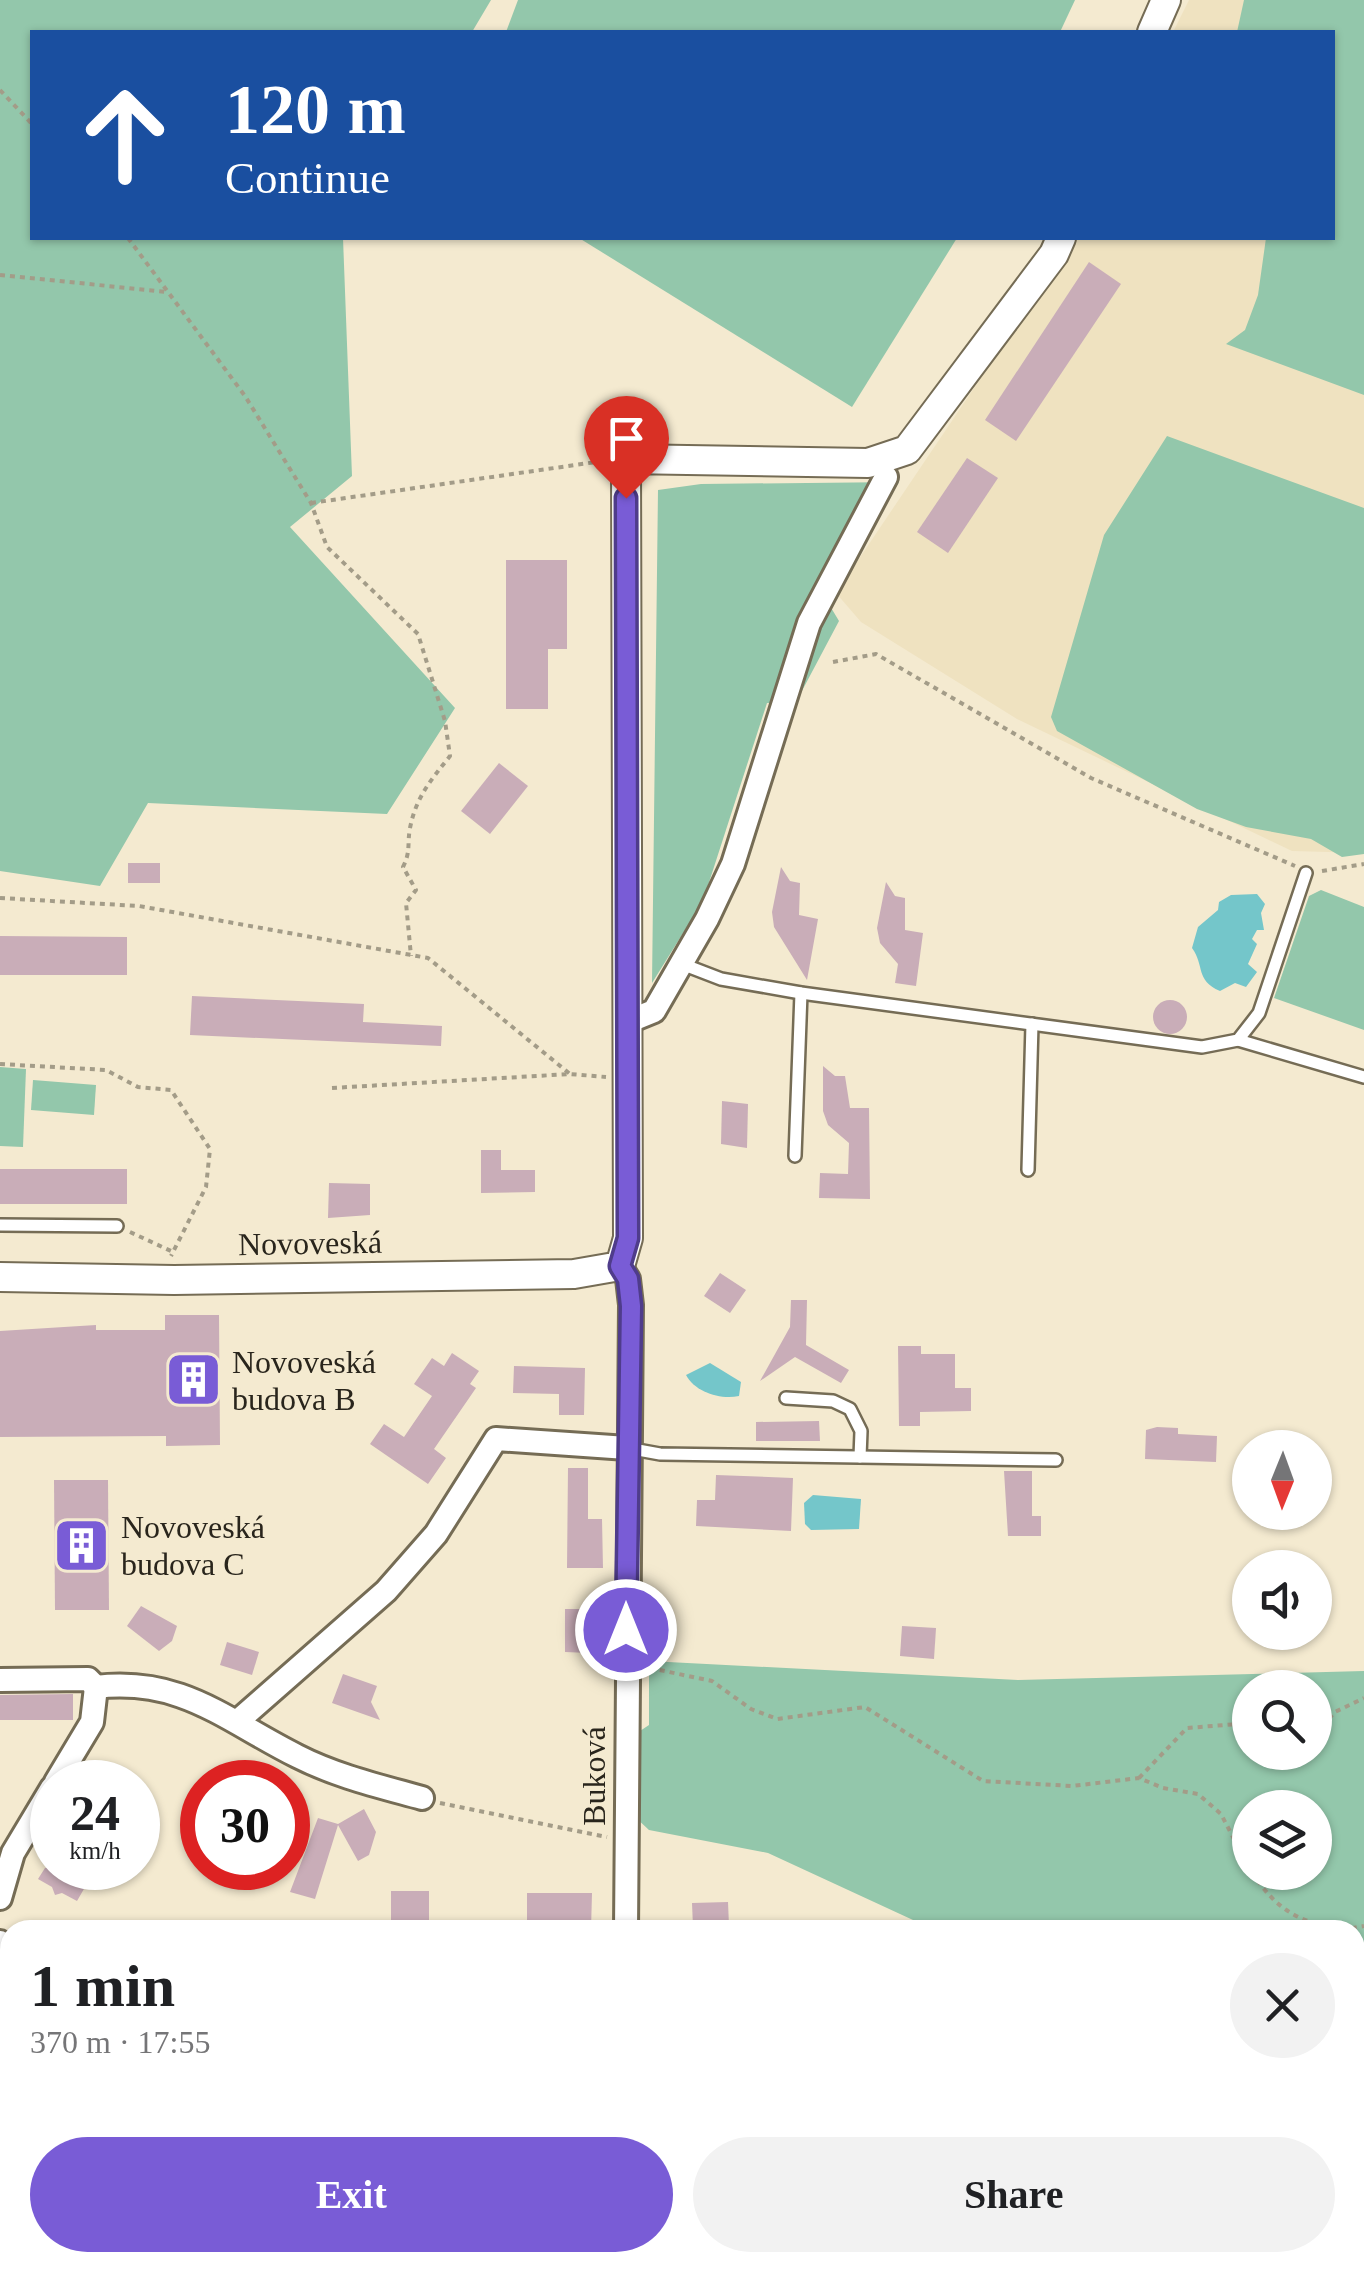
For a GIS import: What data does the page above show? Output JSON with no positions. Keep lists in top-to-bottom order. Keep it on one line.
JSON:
{"streets":{"street":["Novoveská","Buková"]},"crossings":[["Novoveská","Buková"]],"places":{"building":["Novoveská budova B","Novoveská budova C"]},"north":"bottom","page":{"turn":["120 m","Continue"],"speed":"24 km/h","limit":"30","heading":["1 min","370 m · 17:55"],"buttons":["Exit","Share"]}}
